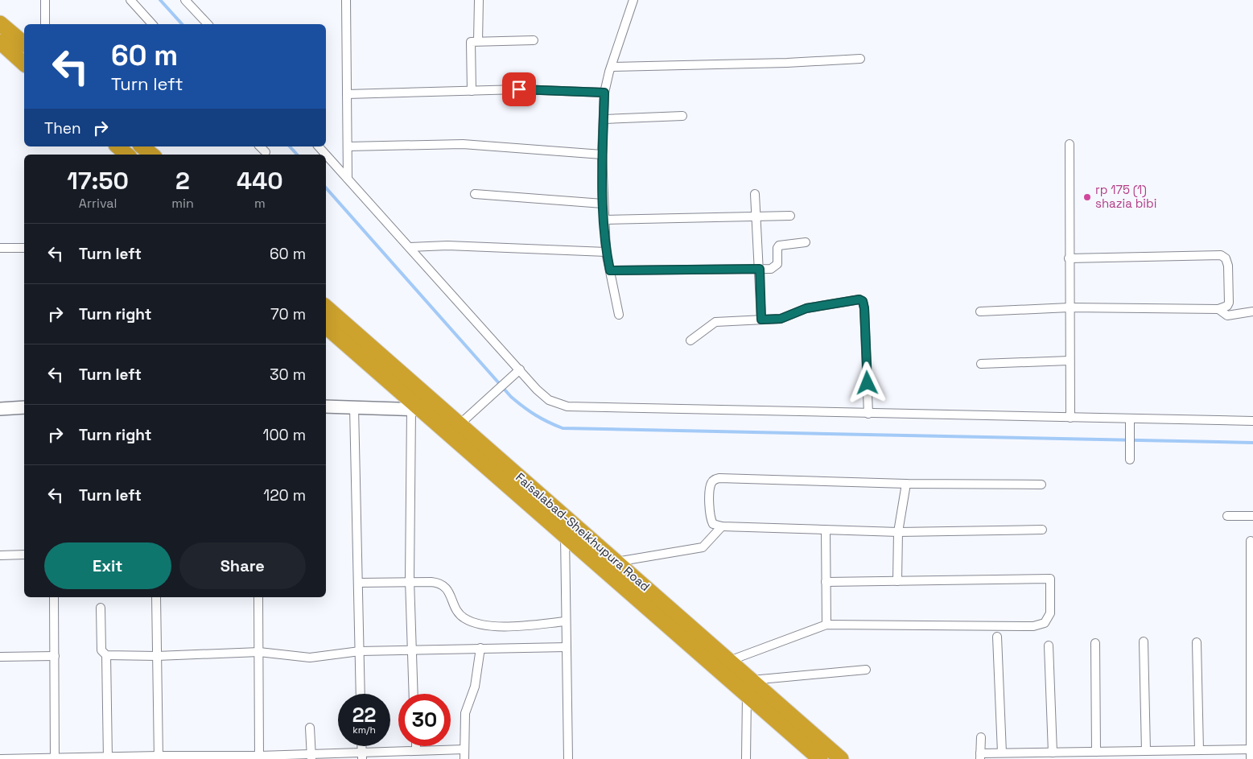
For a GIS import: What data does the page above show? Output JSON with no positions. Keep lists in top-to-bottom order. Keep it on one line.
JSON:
{"streets":{"highway":["Faisalabad-Sheikhupura Road"]},"places":["rp 175 (1) shazia bibi"],"page":{"turn":["60 m","Turn left"],"then":"Then","eta":["17:50","Arrival","2","min","440","m"],"list":[{"name":"Turn left","value":"60 m"},{"name":"Turn right","value":"70 m"},{"name":"Turn left","value":"30 m"},{"name":"Turn right","value":"100 m"},{"name":"Turn left","value":"120 m"}],"buttons":["Exit","Share"],"speed":"22 km/h","limit":"30"}}
